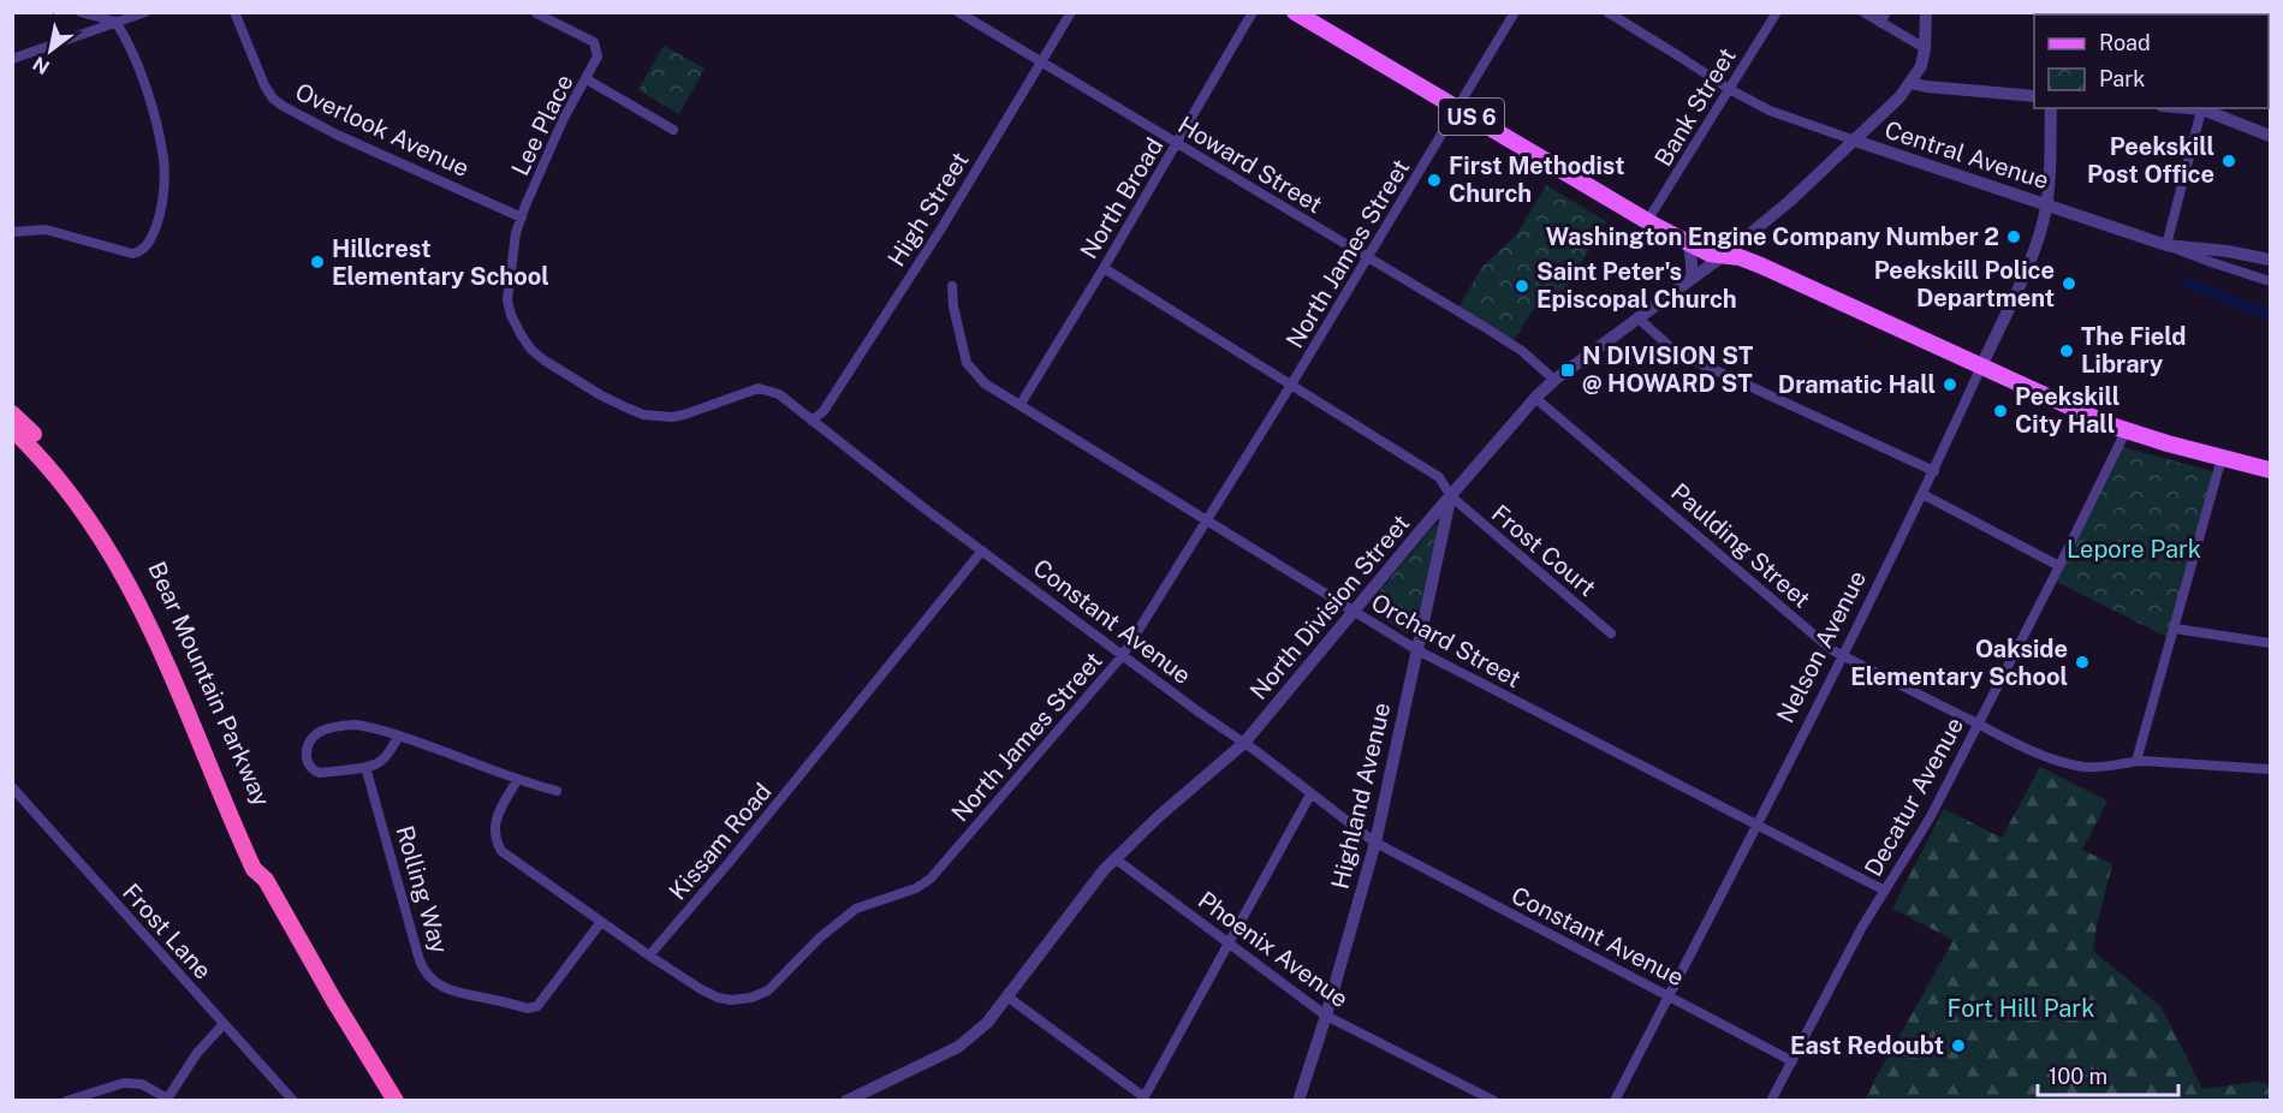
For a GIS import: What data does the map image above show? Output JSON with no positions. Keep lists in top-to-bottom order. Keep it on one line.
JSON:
{"streets":{"highway":["Bear Mountain Parkway"],"main road":["US 6"],"street":["Bank Street","Lee Place","Overlook Avenue","Central Avenue","Howard Street","North Broad","High Street","North James Street","Paulding Street","Frost Court","North Division Street","Constant Avenue","Orchard Street","Nelson Avenue","Highland Avenue","Decatur Avenue","Kissam Road","Rolling Way","Frost Lane","Phoenix Avenue"]},"crossings":[["Bank Street","US 6"],["US 6","North James Street"],["US 6","North Division Street"],["US 6","Nelson Avenue"],["US 6","Decatur Avenue"],["Lee Place","Overlook Avenue"],["Lee Place","Constant Avenue"],["Overlook Avenue","Constant Avenue"],["Central Avenue","North Division Street"],["Central Avenue","Nelson Avenue"],["Howard Street","North Broad"],["Howard Street","High Street"],["Howard Street","North James Street"],["Howard Street","North Division Street"],["North Broad","Frost Court"],["North Broad","Orchard Street"],["High Street","Constant Avenue"],["North James Street","Frost Court"],["North James Street","Constant Avenue"],["North James Street","Orchard Street"],["North James Street","Kissam Road"],["Paulding Street","North Division Street"],["Paulding Street","Nelson Avenue"],["Paulding Street","Decatur Avenue"],["Frost Court","North Division Street"],["Frost Court","Highland Avenue"],["North Division Street","Constant Avenue"],["North Division Street","Orchard Street"],["North Division Street","Highland Avenue"],["North Division Street","Phoenix Avenue"],["Constant Avenue","Nelson Avenue"],["Constant Avenue","Highland Avenue"],["Constant Avenue","Decatur Avenue"],["Constant Avenue","Kissam Road"],["Orchard Street","Nelson Avenue"],["Orchard Street","Highland Avenue"],["Orchard Street","Decatur Avenue"],["Highland Avenue","Phoenix Avenue"]],"parks":["Lepore Park","Fort Hill Park"],"places":{"other":["Peekskill Post Office","First Methodist Church","Washington Engine Company Number 2","Hillcrest Elementary School","Peekskill Police Department","Saint Peter's Episcopal Church","The Field Library","Dramatic Hall","Peekskill City Hall","Oakside Elementary School","East Redoubt"],"transit":["N DIVISION ST @ HOWARD ST"]},"legend":["Road","Park"],"scale_bar":"100 m","north":"bottom left"}
